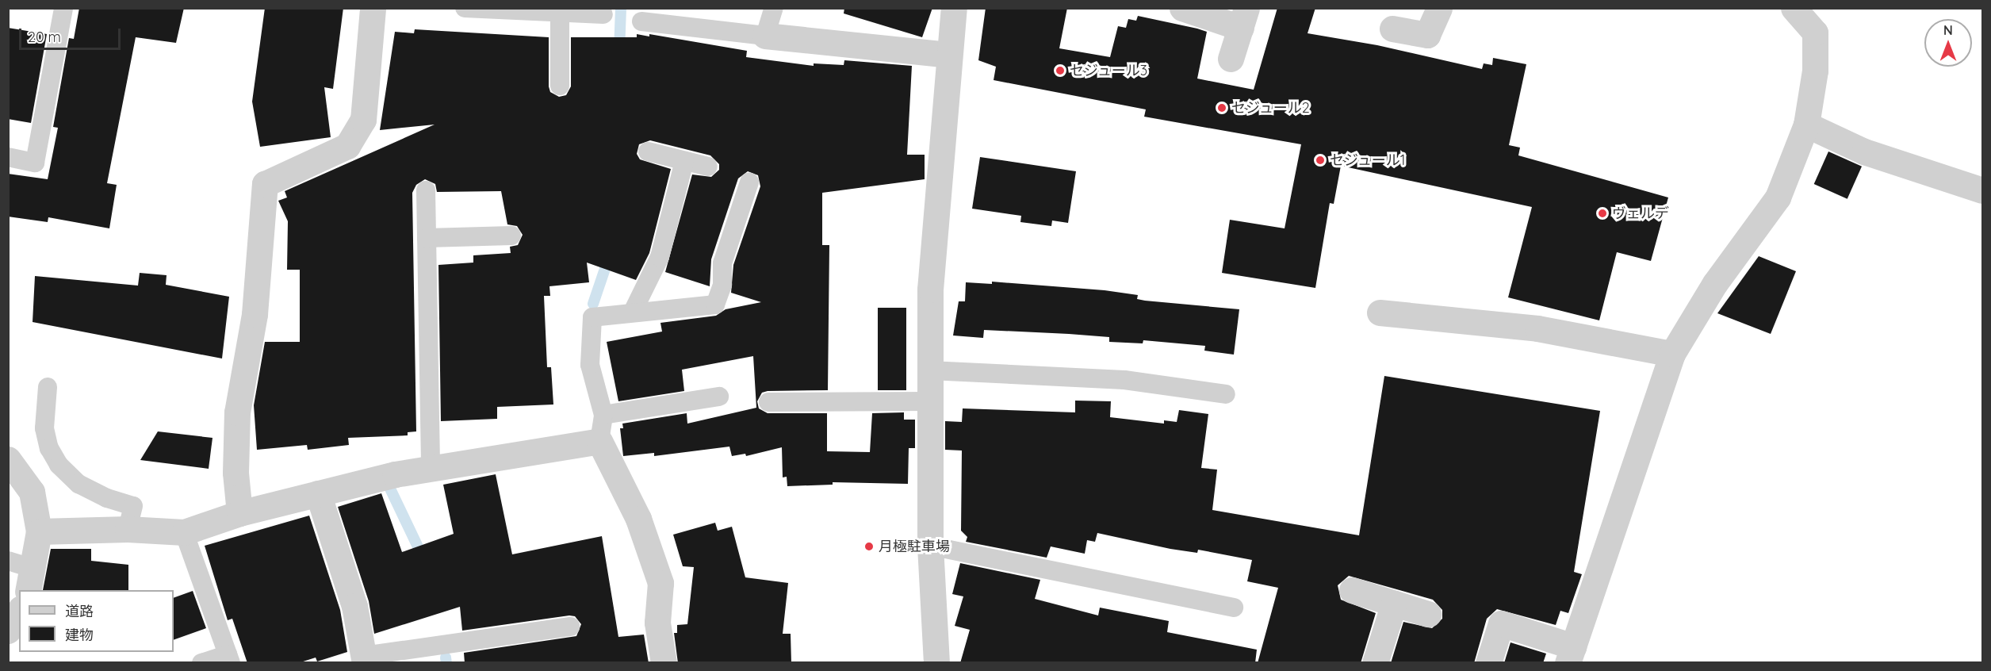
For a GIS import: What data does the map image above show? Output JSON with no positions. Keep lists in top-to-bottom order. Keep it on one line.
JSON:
{"places":["セジュール3","セジュール2","セジュール1","ヴェルデ","月極駐車場"],"legend":["道路","建物"],"scale_bar":"20 m","north":"top"}
